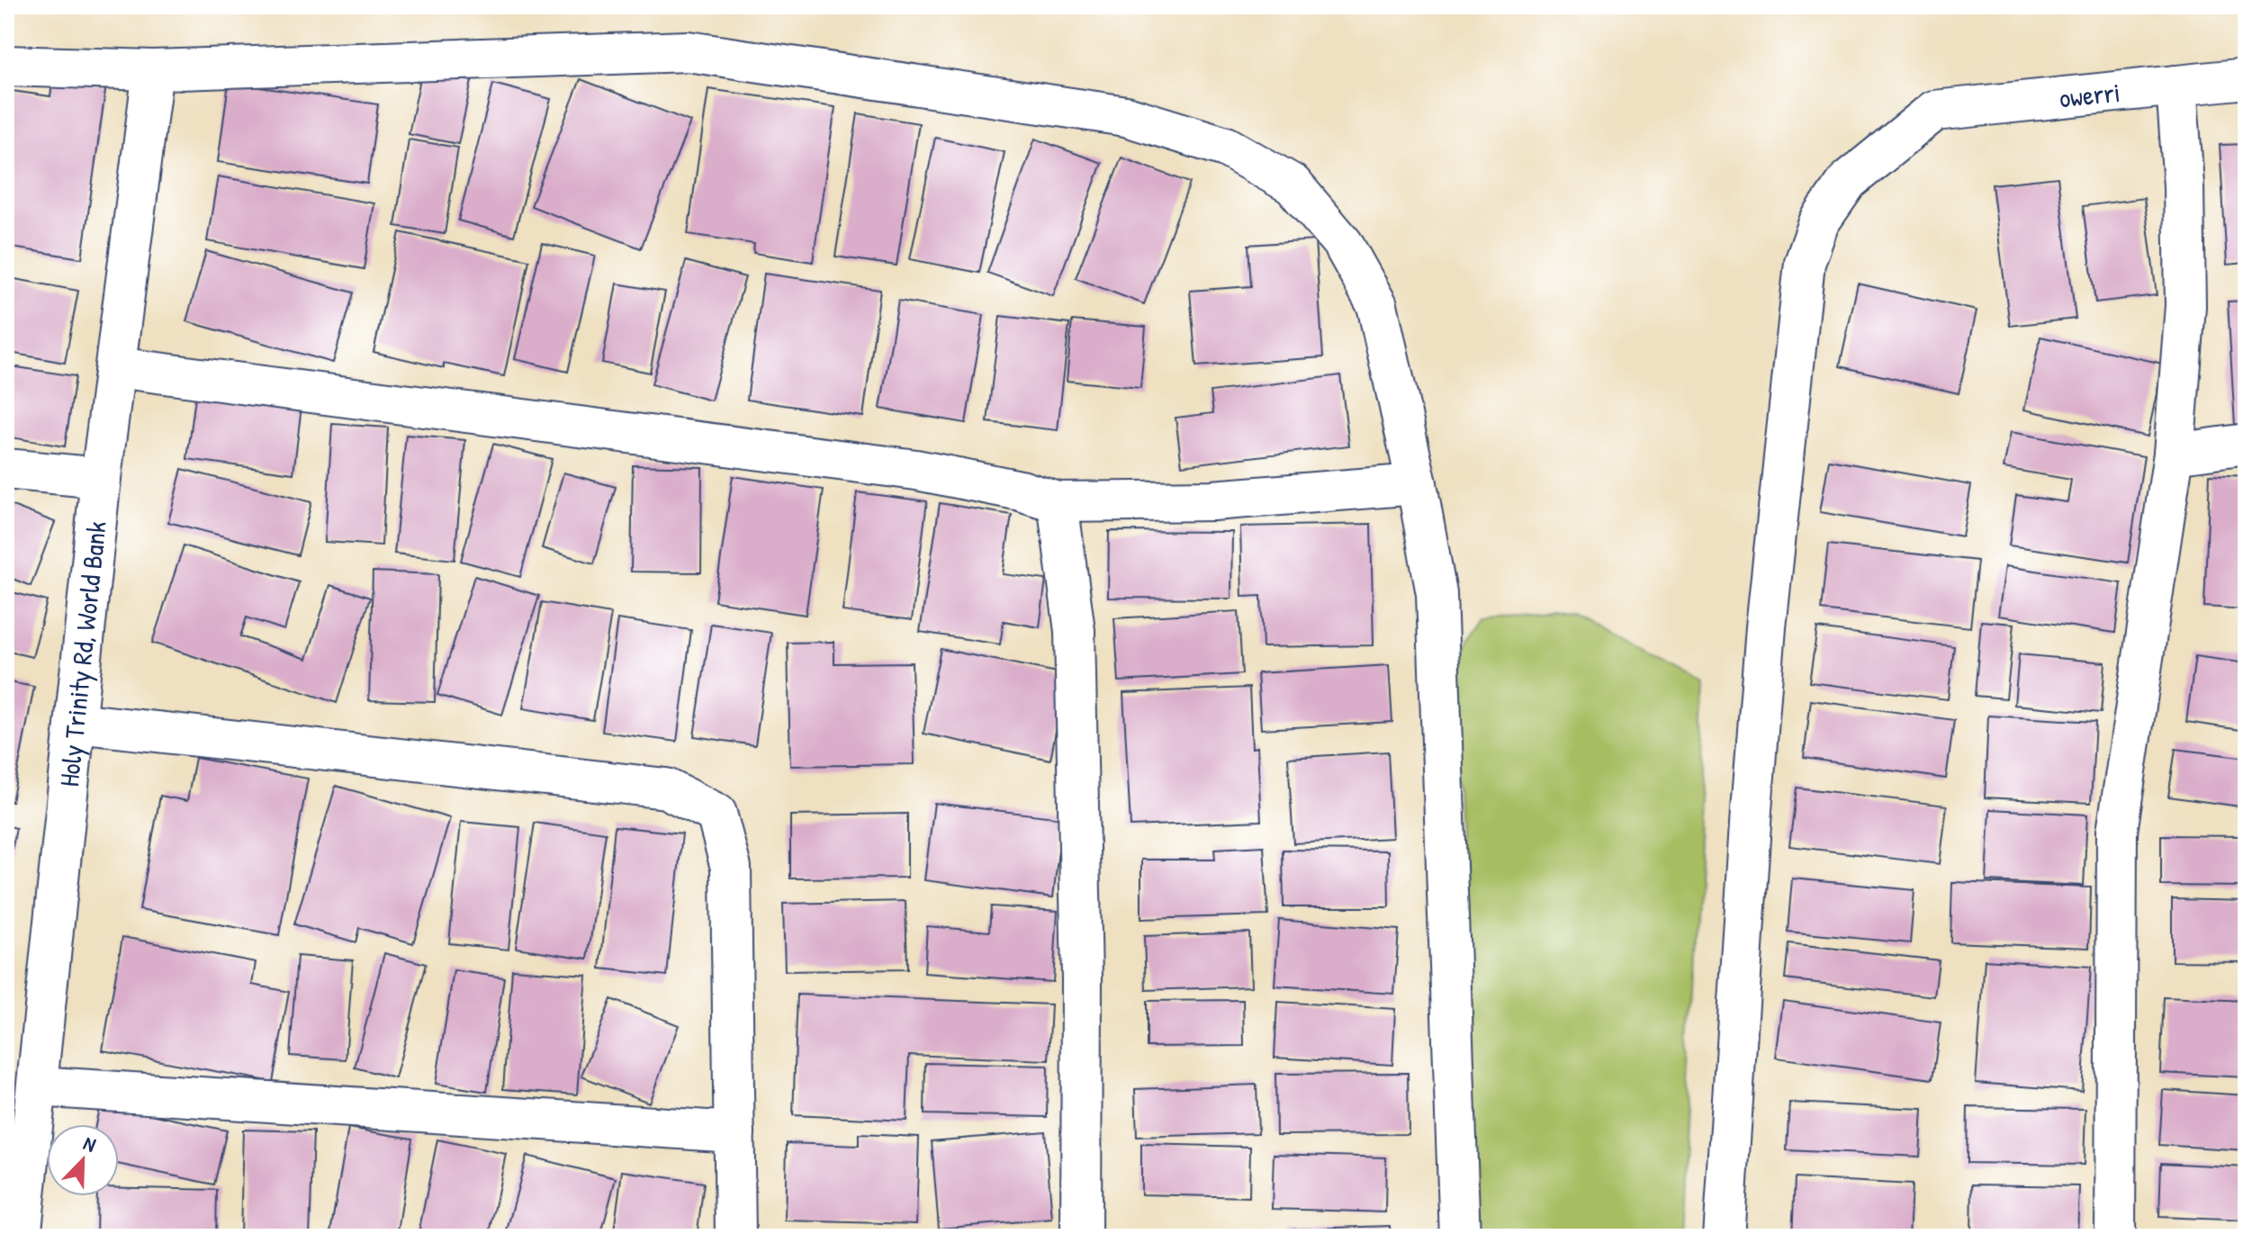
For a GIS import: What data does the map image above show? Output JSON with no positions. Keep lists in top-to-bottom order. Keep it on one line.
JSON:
{"streets":{"street":["owerri","Holy Trinity Rd, World Bank"]},"north":"top right"}
